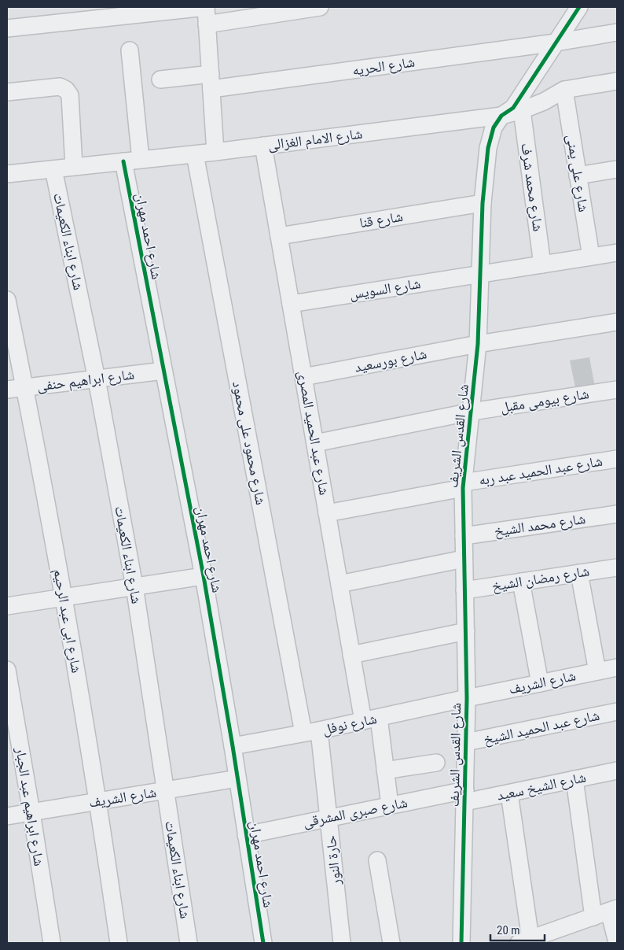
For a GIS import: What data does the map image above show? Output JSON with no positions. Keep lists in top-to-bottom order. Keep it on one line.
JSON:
{"streets":{"street":["شارع الحريه","شارع الامام الغزالى","شارع على يمنى","شارع محمد شرف","شارع قنا","شارع احمد مهران","شارع ابناء الكعيمات","شارع السويس","شارع بورسعيد","شارع ابراهيم حنفى","شارع بيومى مقبل","شارع عبد الحميد المصرى","شارع القدس الشريف","شارع محمود على محمود","شارع عبد الحميد عبد ربه","شارع محمد الشيخ","شارع رمضان الشيخ","شارع ابى عبد الرحيم","شارع الشريف","شارع نوفل","شارع عبد الحميد الشيخ","شارع الشيخ سعيد","شارع ابراهيم عبد الجبار","شارع صبرى المشرقى","حارة النور"]},"crossings":[["شارع الحريه","شارع القدس الشريف"],["شارع الامام الغزالى","شارع على يمنى"],["شارع الامام الغزالى","شارع محمد شرف"],["شارع الامام الغزالى","شارع احمد مهران"],["شارع الامام الغزالى","شارع ابناء الكعيمات"],["شارع الامام الغزالى","شارع عبد الحميد المصرى"],["شارع الامام الغزالى","شارع القدس الشريف"],["شارع الامام الغزالى","شارع محمود على محمود"],["شارع على يمنى","شارع السويس"],["شارع محمد شرف","شارع السويس"],["شارع قنا","شارع عبد الحميد المصرى"],["شارع قنا","شارع القدس الشريف"],["شارع احمد مهران","شارع ابراهيم حنفى"],["شارع احمد مهران","شارع الشريف"],["شارع احمد مهران","شارع نوفل"],["شارع احمد مهران","شارع صبرى المشرقى"],["شارع ابناء الكعيمات","شارع ابراهيم حنفى"],["شارع ابناء الكعيمات","شارع الشريف"],["شارع السويس","شارع عبد الحميد المصرى"],["شارع السويس","شارع القدس الشريف"],["شارع بورسعيد","شارع عبد الحميد المصرى"],["شارع بورسعيد","شارع القدس الشريف"],["شارع ابراهيم حنفى","شارع ابى عبد الرحيم"],["شارع بيومى مقبل","شارع عبد الحميد المصرى"],["شارع بيومى مقبل","شارع القدس الشريف"],["شارع عبد الحميد المصرى","شارع عبد الحميد عبد ربه"],["شارع عبد الحميد المصرى","شارع نوفل"],["شارع عبد الحميد المصرى","شارع صبرى المشرقى"],["شارع القدس الشريف","شارع عبد الحميد عبد ربه"],["شارع القدس الشريف","شارع محمد الشيخ"],["شارع القدس الشريف","شارع رمضان الشيخ"],["شارع القدس الشريف","شارع الشريف"],["شارع القدس الشريف","شارع نوفل"],["شارع القدس الشريف","شارع عبد الحميد الشيخ"],["شارع القدس الشريف","شارع الشيخ سعيد"],["شارع القدس الشريف","شارع صبرى المشرقى"],["شارع محمود على محمود","شارع نوفل"],["شارع محمود على محمود","حارة النور"],["شارع ابى عبد الرحيم","شارع الشريف"],["شارع الشريف","شارع نوفل"],["شارع الشريف","شارع ابراهيم عبد الجبار"],["شارع نوفل","حارة النور"],["شارع الشيخ سعيد","شارع صبرى المشرقى"],["شارع صبرى المشرقى","حارة النور"]],"scale_bar":"20 m"}
